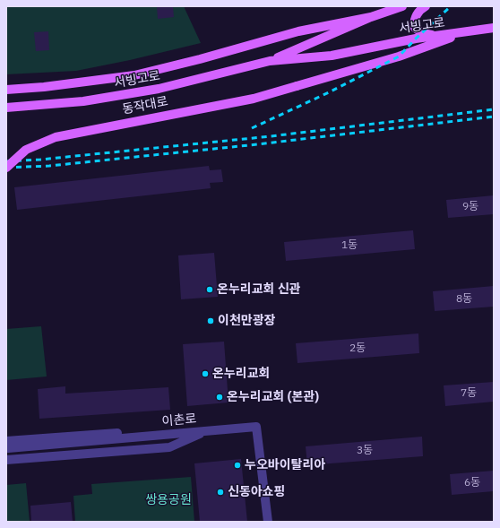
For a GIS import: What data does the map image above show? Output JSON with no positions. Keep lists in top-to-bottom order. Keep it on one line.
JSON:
{"streets":{"main road":["서빙고로","동작대로"],"street":["이촌로"]},"crossings":[["서빙고로","동작대로"]],"parks":["쌍용공원"],"places":["온누리교회 신관","이천만광장","온누리교회","온누리교회 (본관)","누오바이탈리아","신동아쇼핑"],"house_numbers":["9동","1동","8동","2동","7동","3동","6동"]}
